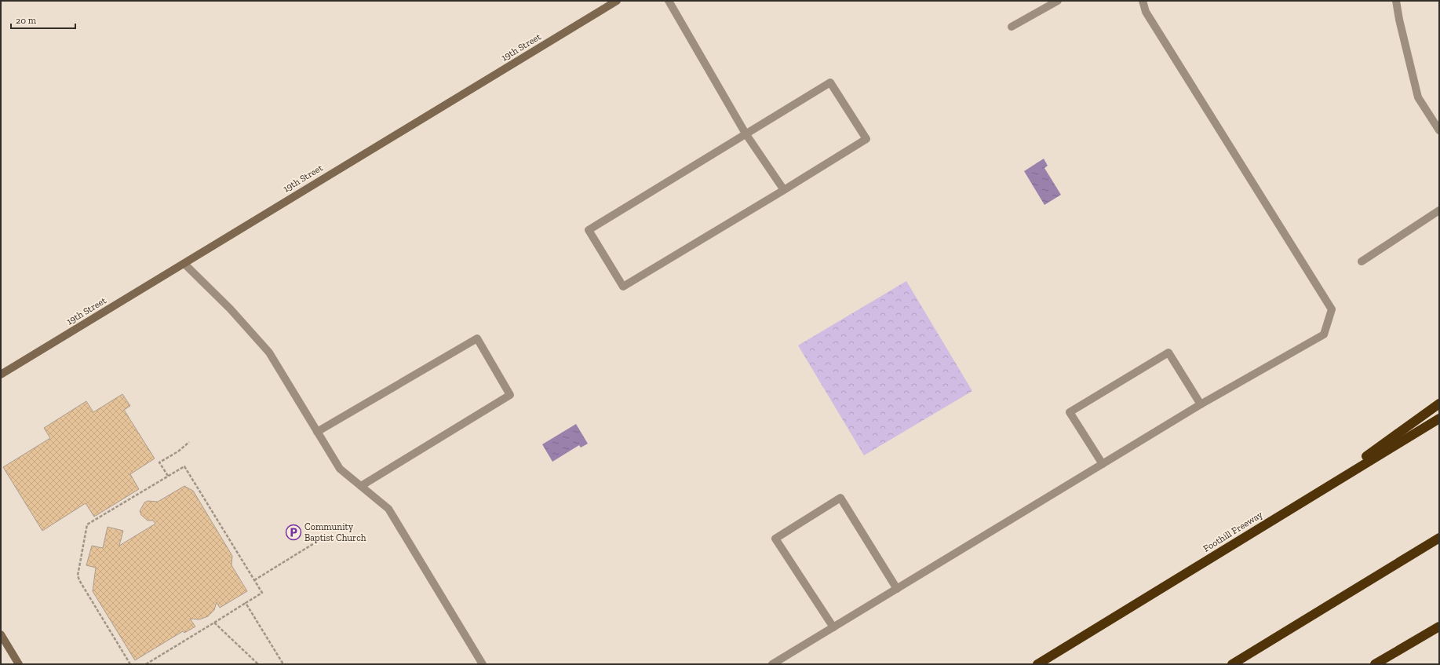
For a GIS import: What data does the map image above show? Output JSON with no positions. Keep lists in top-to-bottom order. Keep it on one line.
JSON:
{"streets":{"highway":["Foothill Freeway"],"main road":["19th Street"]},"places":{"parking":["Community Baptist Church"]},"scale_bar":"20 m"}
